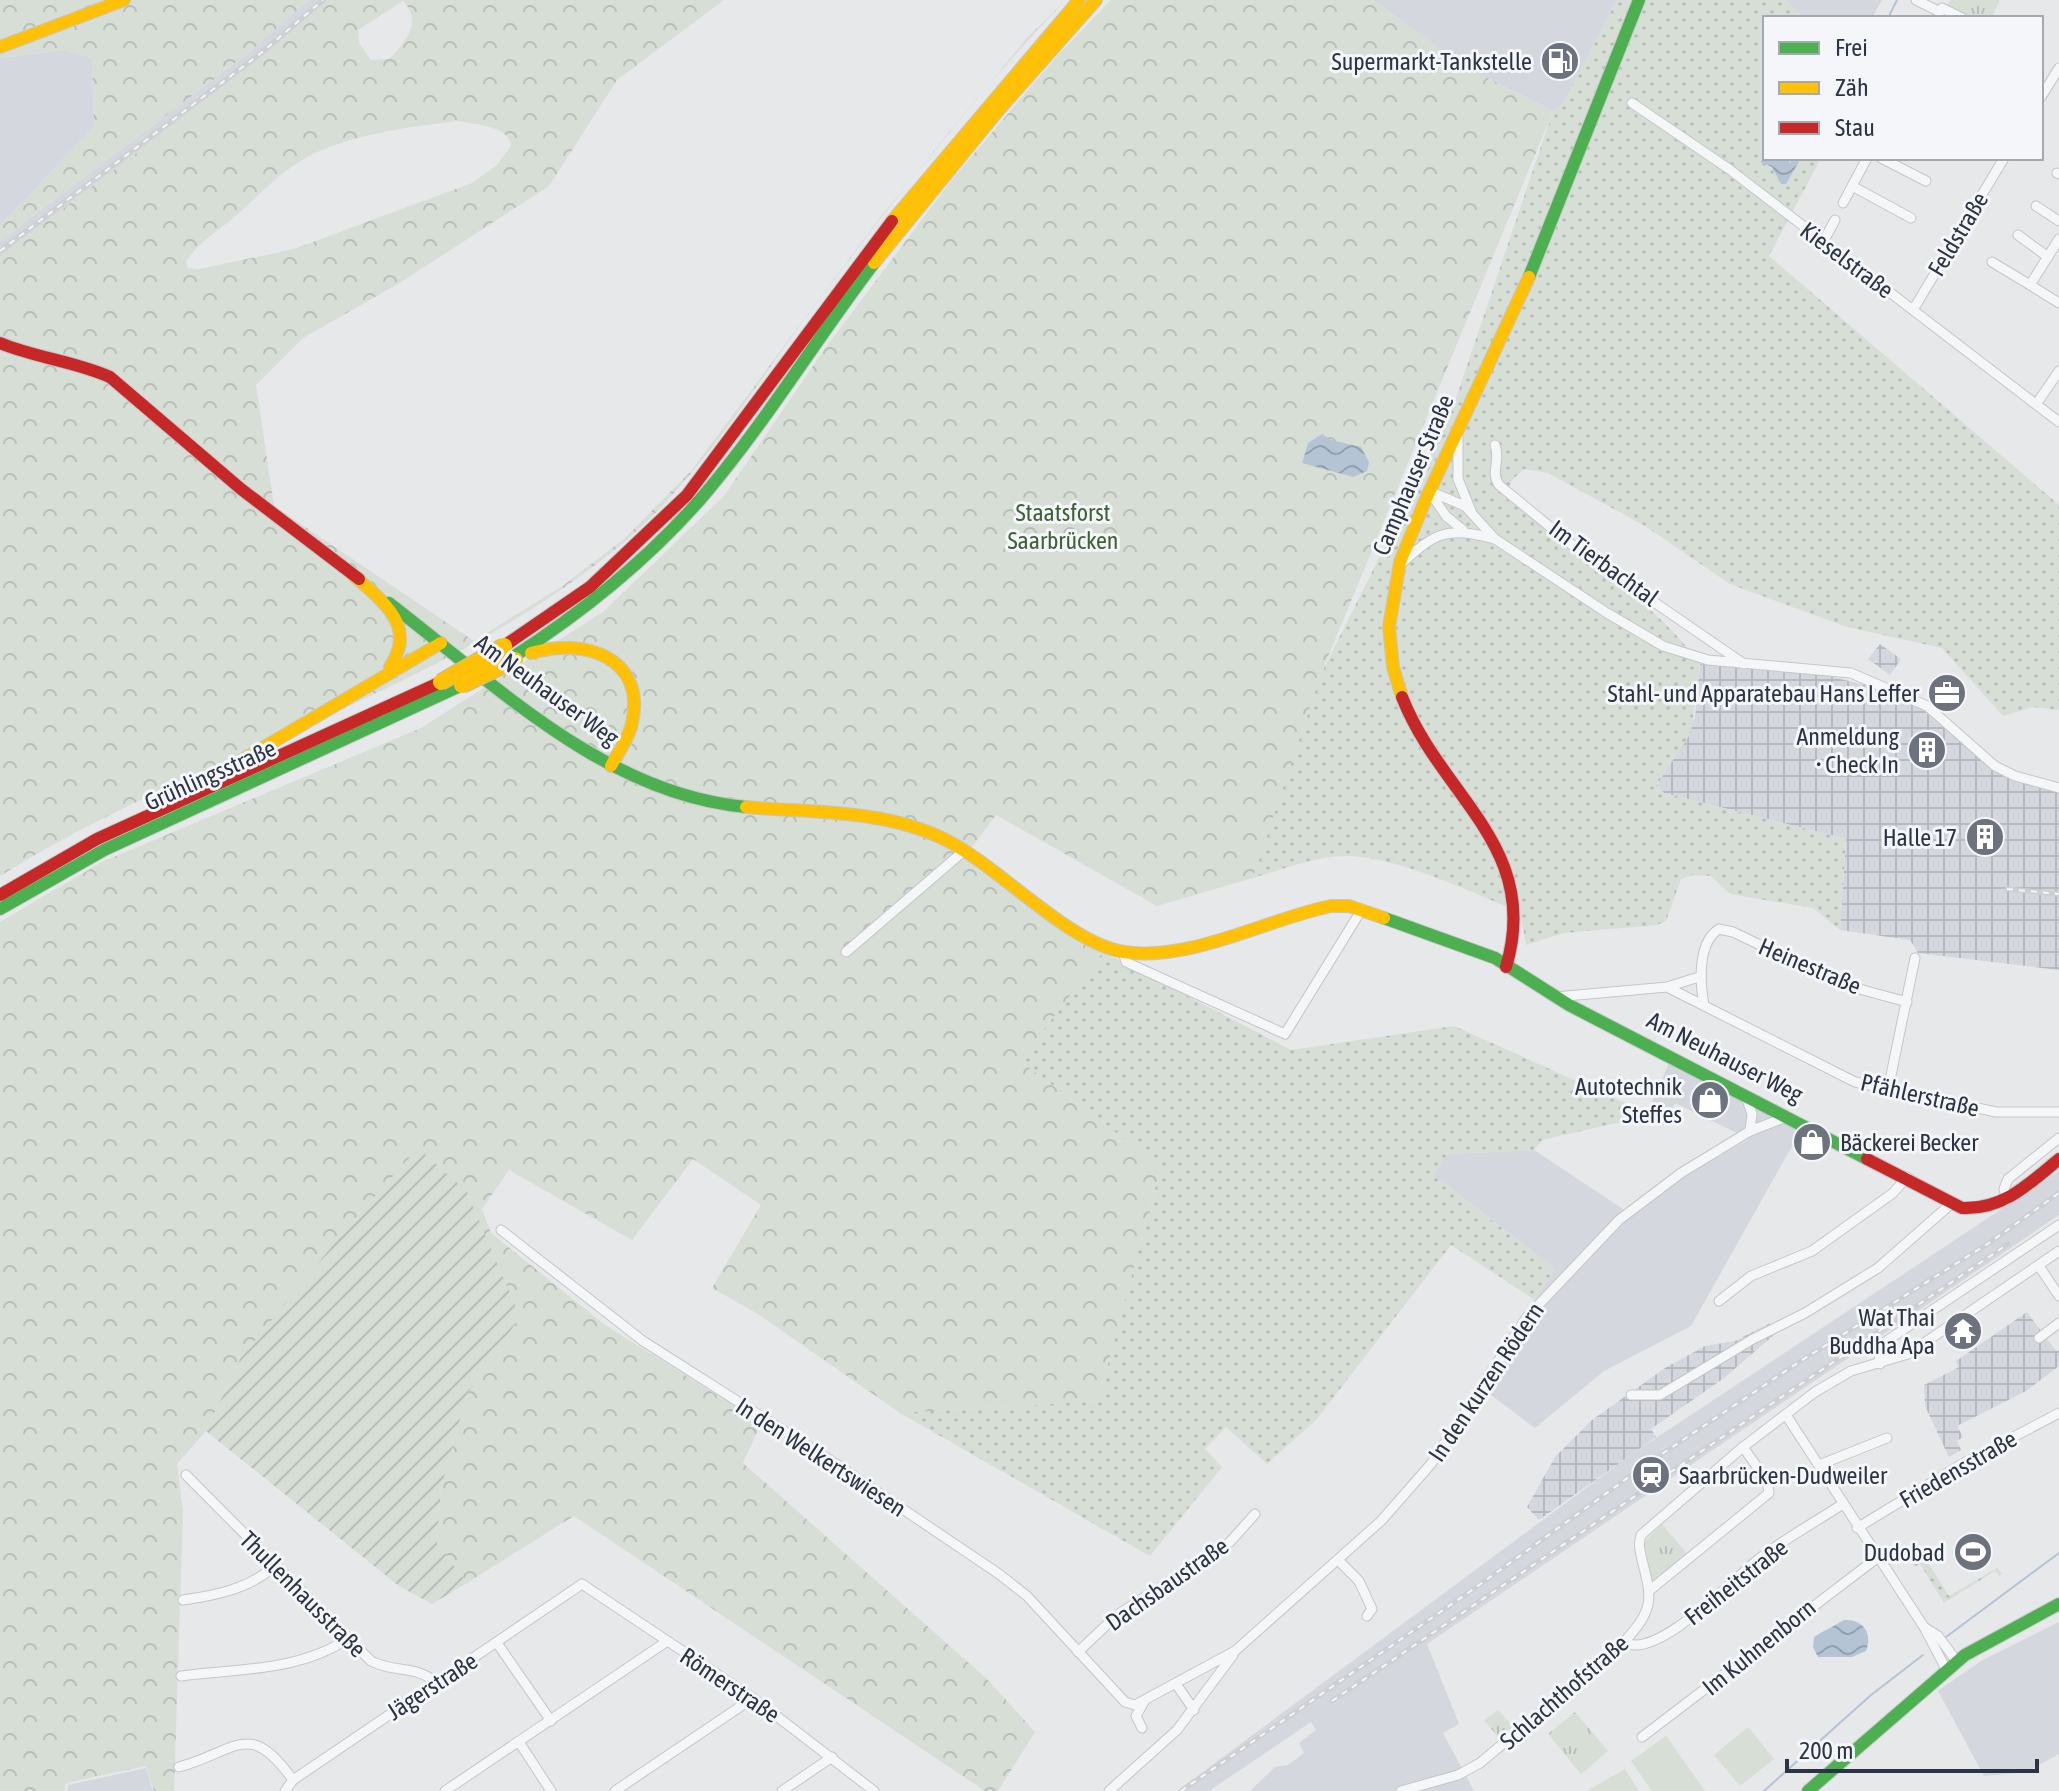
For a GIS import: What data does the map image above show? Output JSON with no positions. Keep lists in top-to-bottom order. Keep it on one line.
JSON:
{"streets":{"main road":["Camphauser Straße","Am Neuhauser Weg","Grühlingsstraße"],"street":["Feldstraße","Kieselstraße","Im Tierbachtal","Heinestraße","Pfählerstraße","In den kurzen Rödern","In den Welkertswiesen","Friedensstraße","Freiheitstraße","Dachsbaustraße","Thullenhausstraße","Im Kuhnenborn","Römerstraße","Jägerstraße","Schlachthofstraße"]},"crossings":[["Feldstraße","Kieselstraße"],["Camphauser Straße","Im Tierbachtal"],["Camphauser Straße","Am Neuhauser Weg"],["Am Neuhauser Weg","In den kurzen Rödern"],["In den kurzen Rödern","In den Welkertswiesen"],["In den Welkertswiesen","Dachsbaustraße"],["Freiheitstraße","Schlachthofstraße"],["Thullenhausstraße","Jägerstraße"],["Römerstraße","Jägerstraße"]],"parks":["Staatsforst Saarbrücken"],"places":{"fuel station":["Supermarkt-Tankstelle"],"office":["Stahl- und Apparatebau Hans Leffer"],"building":["Anmeldung • Check In","Halle 17"],"shop":["Autotechnik Steffes","Bäckerei Becker"],"temple":["Wat Thai Buddha Apa"],"station":["Saarbrücken-Dudweiler"],"sports":["Dudobad"]},"legend":["Frei","Zäh","Stau"],"scale_bar":"200 m"}
